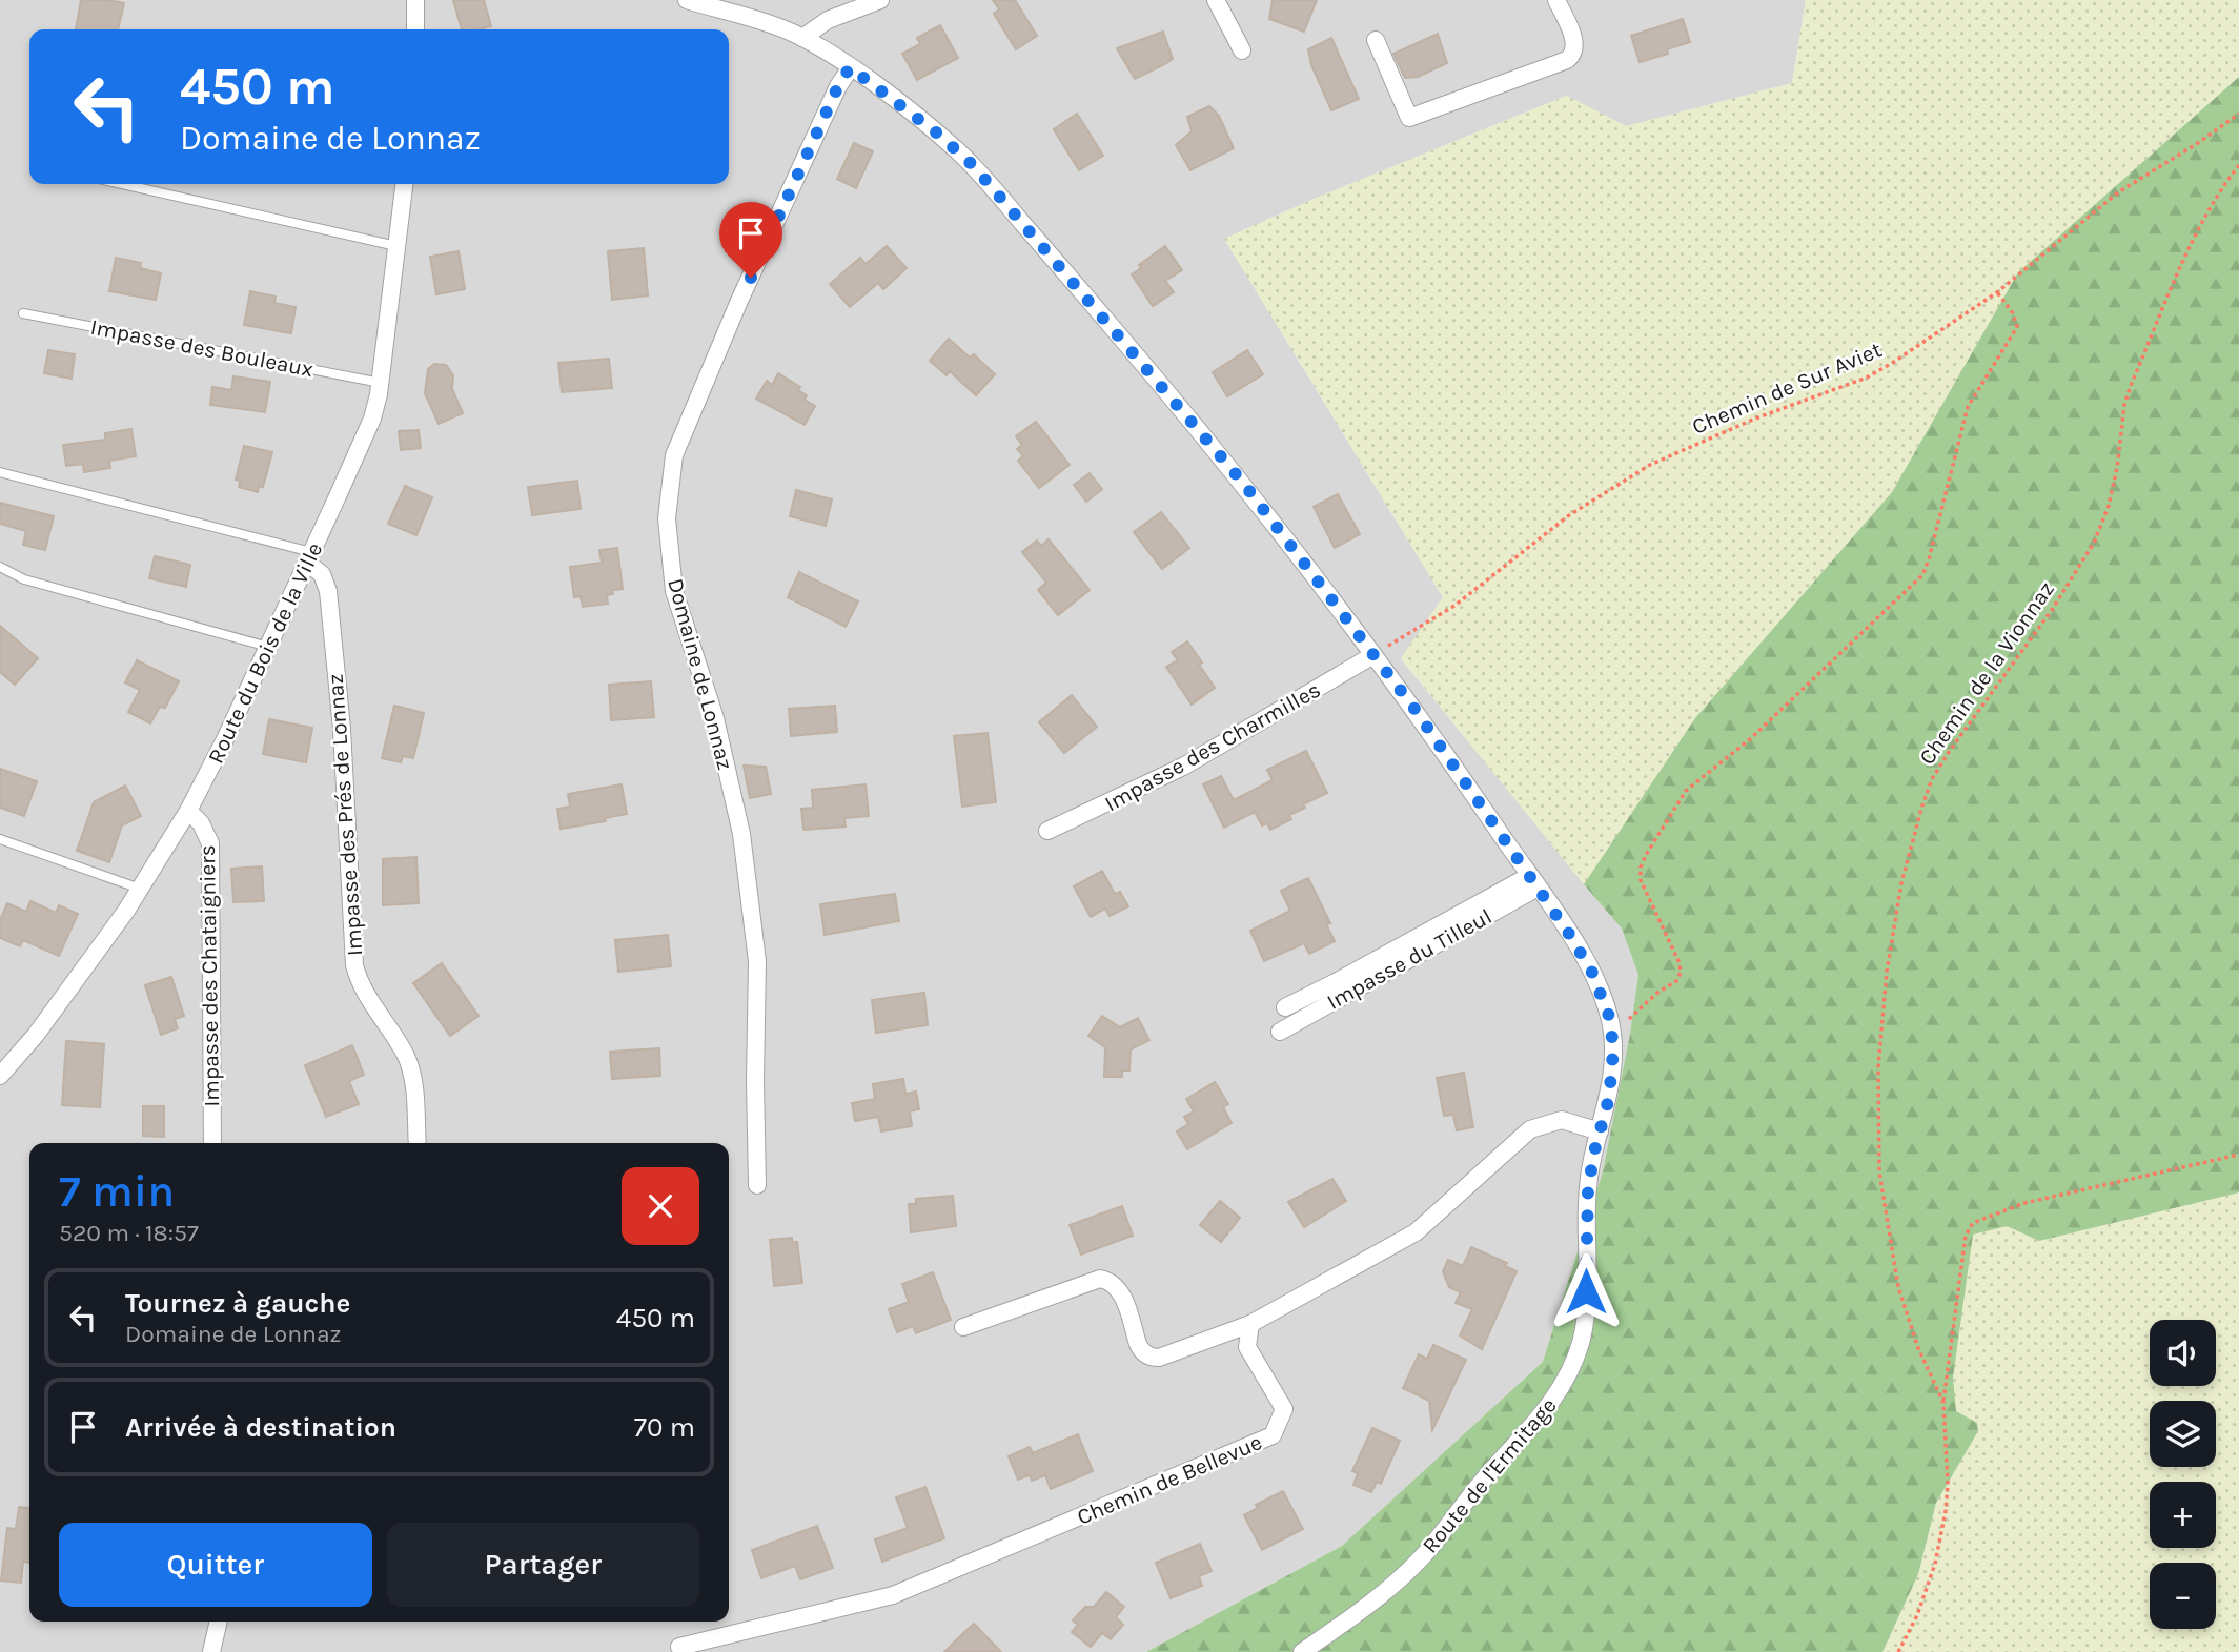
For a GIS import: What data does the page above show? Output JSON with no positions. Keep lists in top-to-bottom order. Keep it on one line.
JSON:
{"streets":{"street":["Route du Bois de la Ville","Domaine de Lonnaz","Impasse des Charmilles","Impasse des Prés de Lonnaz","Impasse du Tilleul","Impasse des Chataigniers","Route de l'Ermitage","Chemin de Bellevue"],"lane":["Impasse des Bouleaux"],"path":["Chemin de Sur Aviet","Chemin de la Vionnaz"]},"crossings":[["Impasse des Bouleaux","Route du Bois de la Ville"],["Chemin de Sur Aviet","Impasse des Charmilles"],["Chemin de Sur Aviet","Route de l'Ermitage"],["Route du Bois de la Ville","Impasse des Prés de Lonnaz"],["Route du Bois de la Ville","Impasse des Chataigniers"],["Domaine de Lonnaz","Route de l'Ermitage"],["Impasse des Charmilles","Route de l'Ermitage"],["Impasse du Tilleul","Route de l'Ermitage"]],"page":{"turn":["450 m","Domaine de Lonnaz"],"heading":["7 min","520 m · 18:57"],"list":[{"name":"Tournez à gauche","note":"Domaine de Lonnaz","value":"450 m"},{"name":"Arrivée à destination","value":"70 m"}],"map_buttons":["+","−"],"buttons":["Quitter","Partager"]}}
